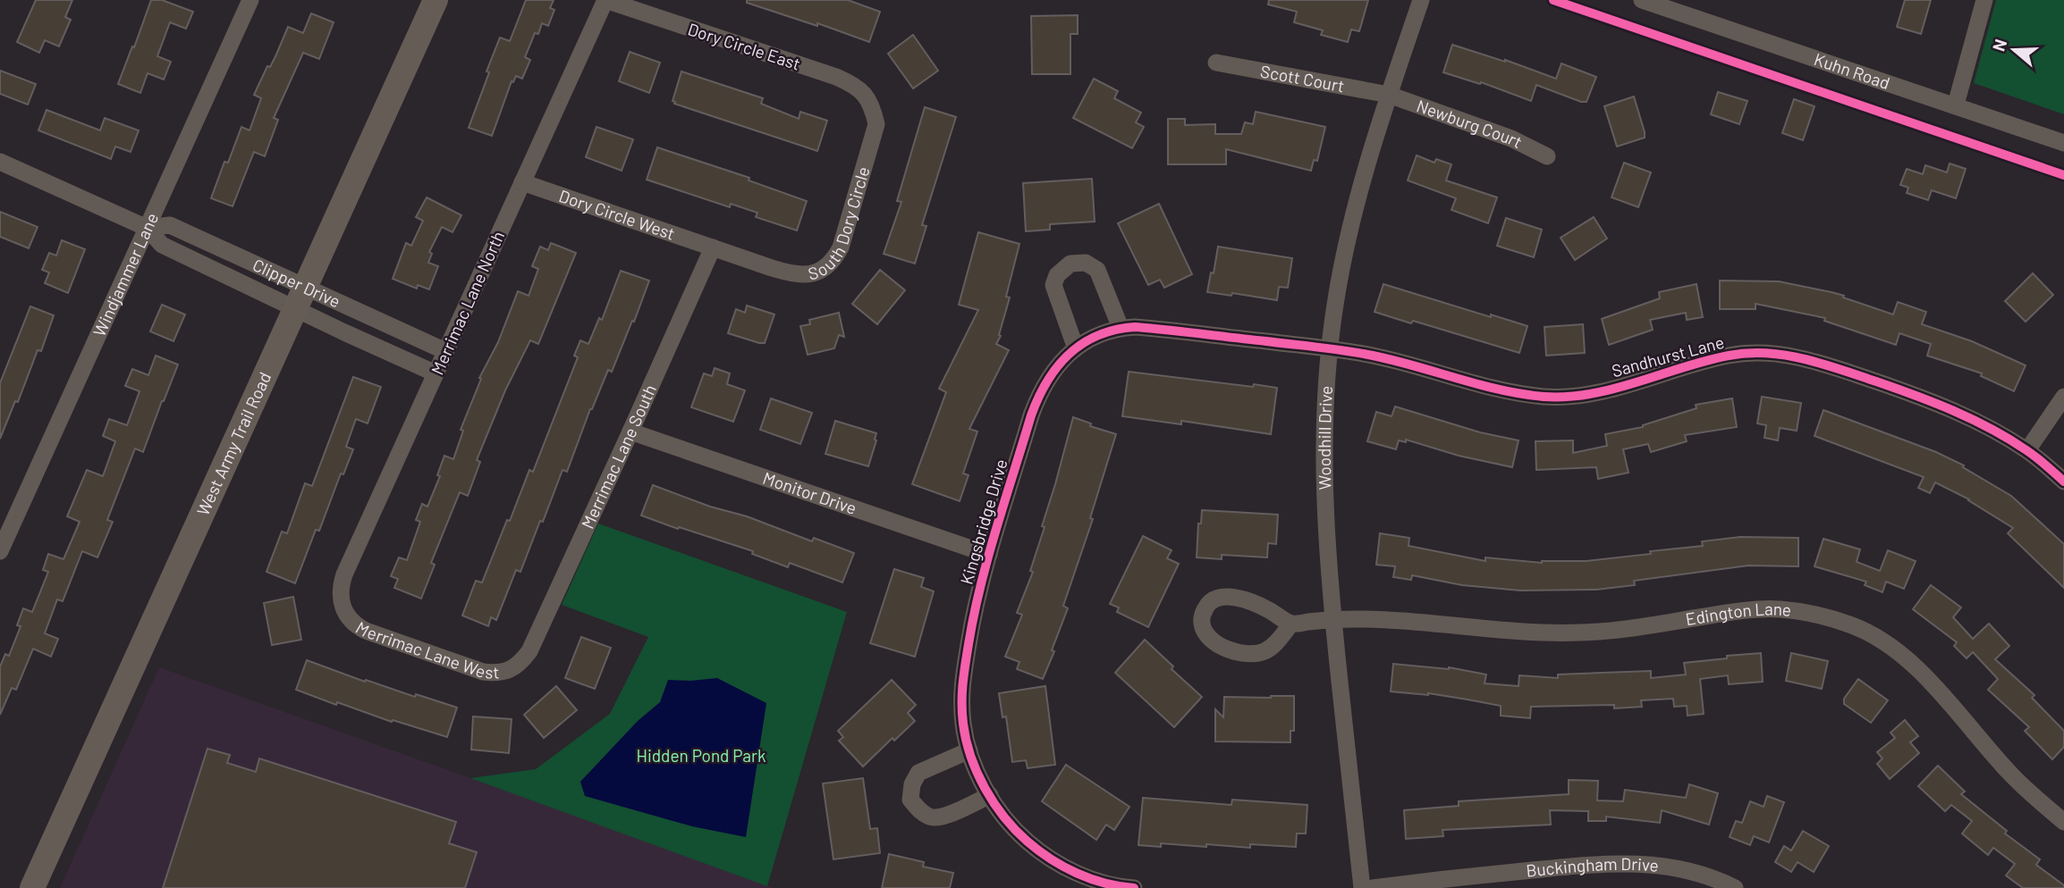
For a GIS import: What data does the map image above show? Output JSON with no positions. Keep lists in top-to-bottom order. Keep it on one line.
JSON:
{"streets":{"main road":["West Army Trail Road"],"street":["Dory Circle East","Kuhn Road","Scott Court","Newburg Court","Dory Circle West","South Dory Circle","Windjammer Lane","Clipper Drive","Merrimac Lane North","Sandhurst Lane","Woodhill Drive","Merrimac Lane South","Monitor Drive","Kingsbridge Drive","Edington Lane","Merrimac Lane West","Buckingham Drive"]},"crossings":[["Dory Circle East","South Dory Circle"],["Dory Circle East","Merrimac Lane North"],["Scott Court","Newburg Court"],["Scott Court","Woodhill Drive"],["Newburg Court","Woodhill Drive"],["Dory Circle West","South Dory Circle"],["Dory Circle West","Merrimac Lane North"],["Dory Circle West","Merrimac Lane South"],["South Dory Circle","Merrimac Lane South"],["Windjammer Lane","Clipper Drive"],["Clipper Drive","Merrimac Lane North"],["Clipper Drive","West Army Trail Road"],["Merrimac Lane North","Merrimac Lane West"],["Sandhurst Lane","Woodhill Drive"],["Sandhurst Lane","Kingsbridge Drive"],["Woodhill Drive","Kingsbridge Drive"],["Woodhill Drive","Edington Lane"],["Merrimac Lane South","Monitor Drive"],["Merrimac Lane South","Merrimac Lane West"],["Monitor Drive","Kingsbridge Drive"]],"parks":["Hidden Pond Park"],"north":"left"}
